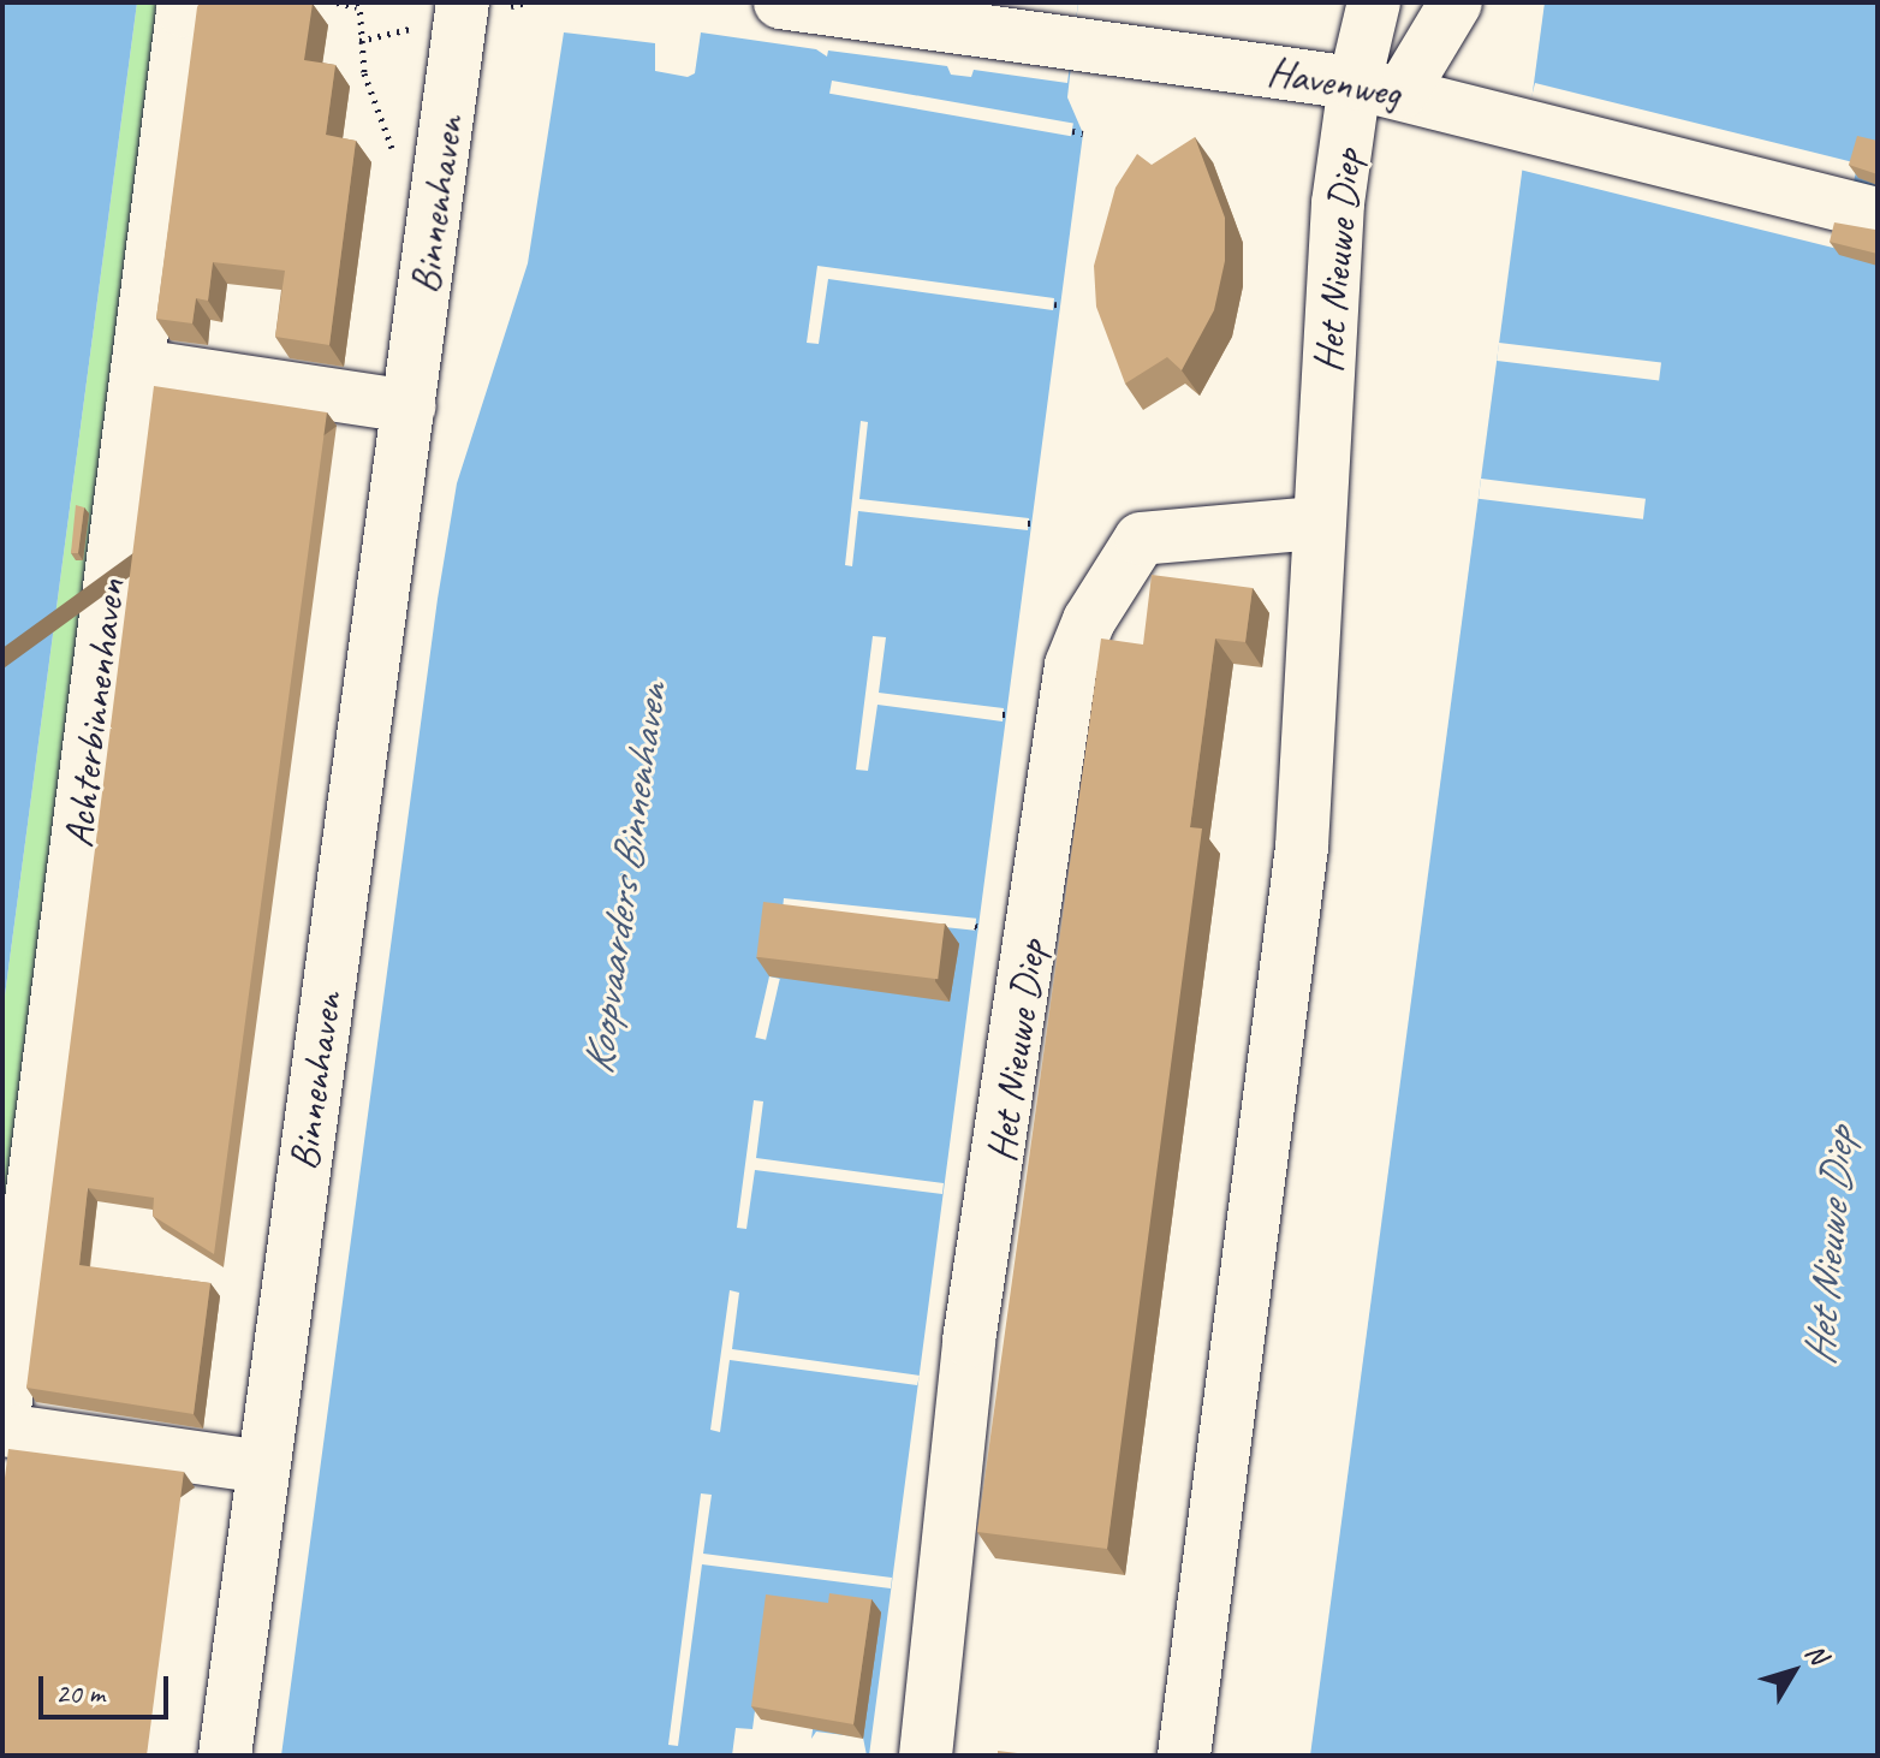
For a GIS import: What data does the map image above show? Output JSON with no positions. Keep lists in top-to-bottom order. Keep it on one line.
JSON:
{"streets":{"street":["Havenweg","Binnenhaven","Het Nieuwe Diep","Achterbinnenhaven"]},"crossings":[["Havenweg","Het Nieuwe Diep"],["Binnenhaven","Achterbinnenhaven"]],"water":["Koopvaarders Binnenhaven","Het Nieuwe Diep"],"scale_bar":"20 m","north":"top right"}
